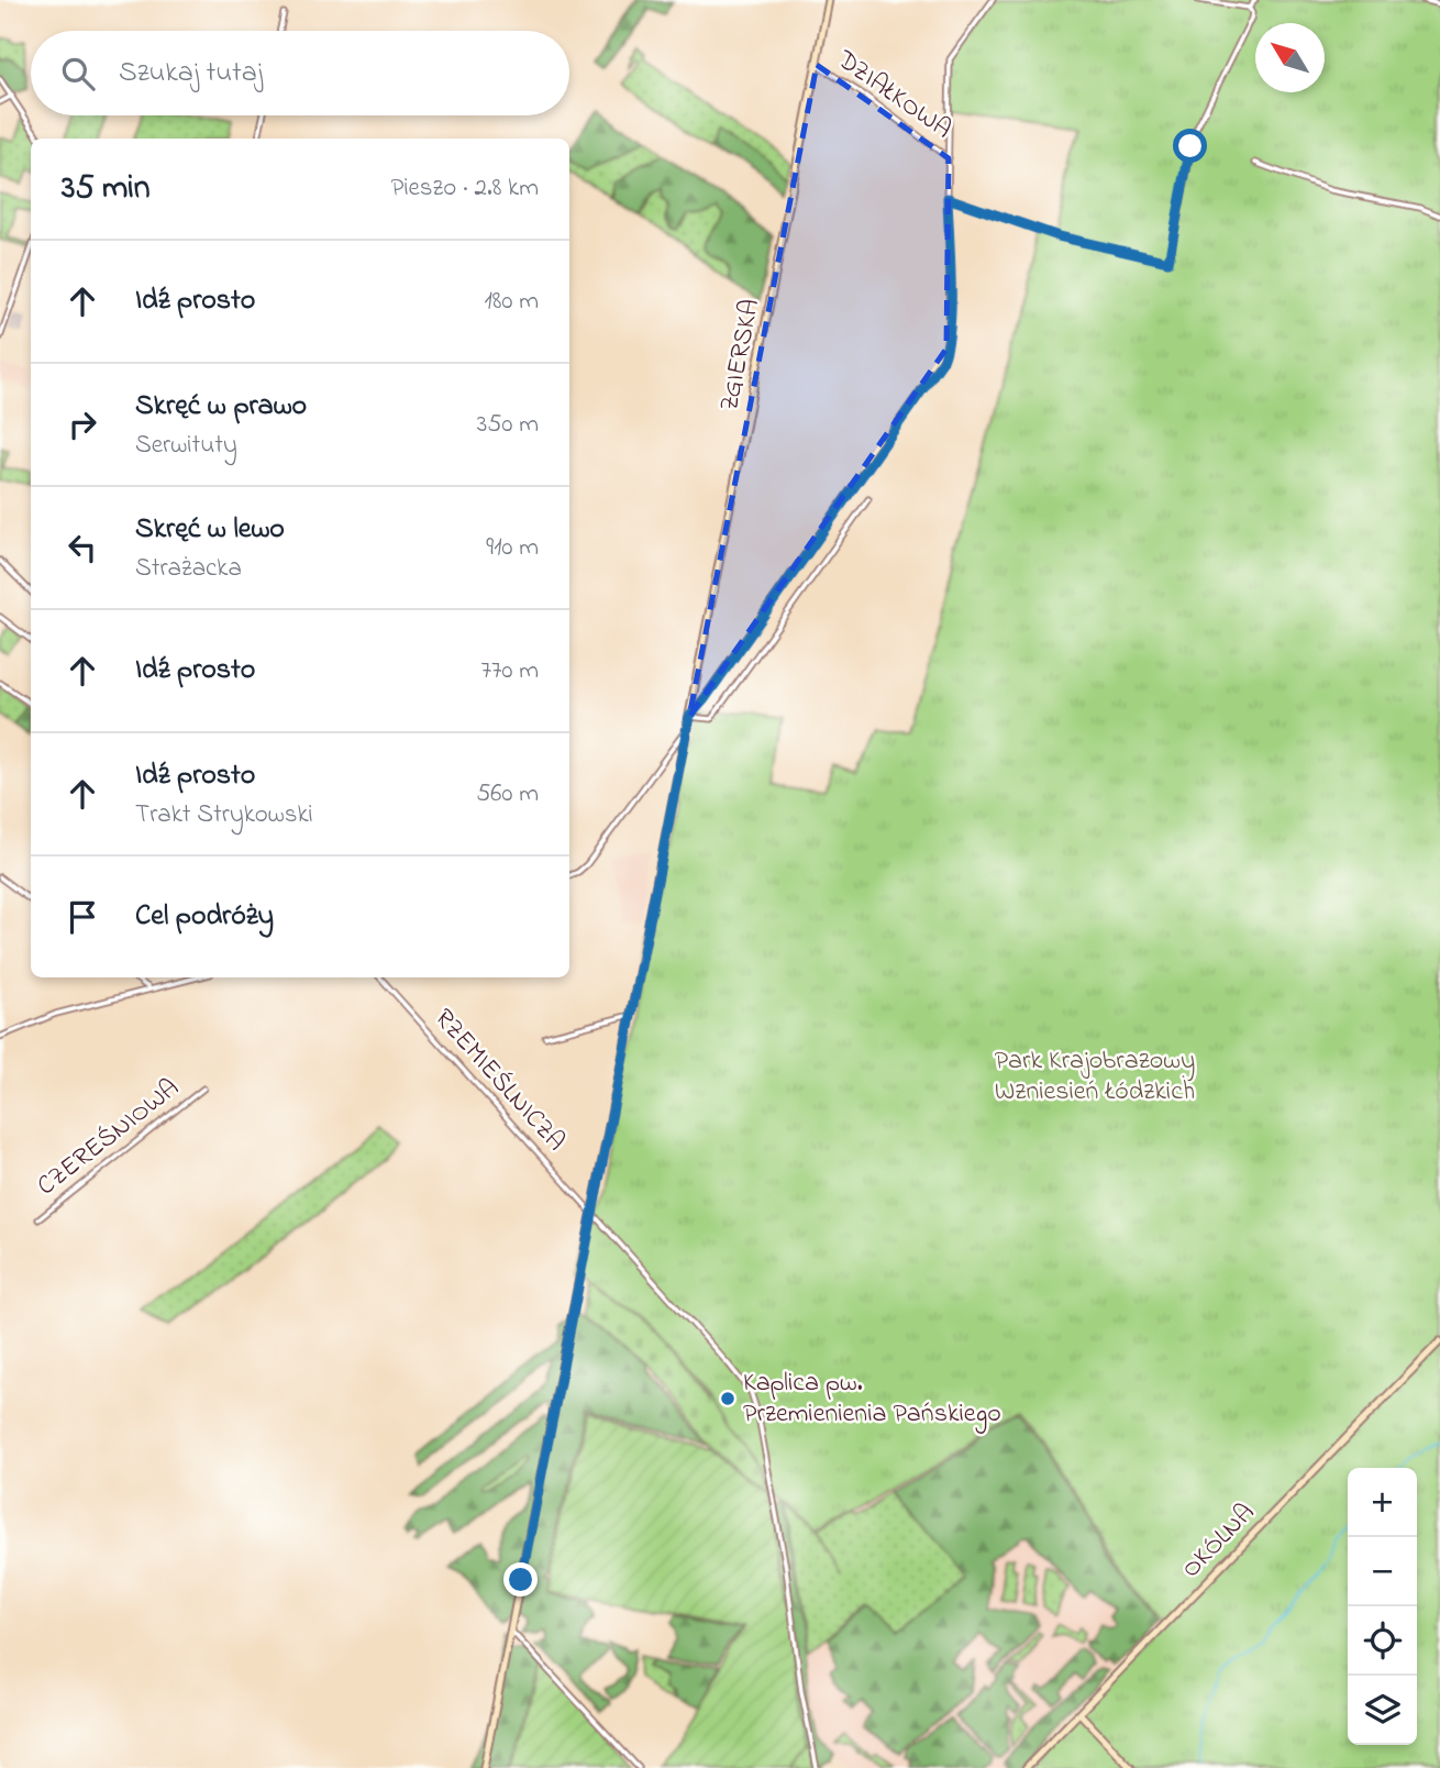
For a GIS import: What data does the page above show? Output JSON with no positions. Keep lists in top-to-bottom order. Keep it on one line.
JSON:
{"streets":{"main road":["ZGIERSKA","OKÓLNA"],"street":["DZIAŁKOWA","RZEMIEŚLNICZA","CZEREŚNIOWA"]},"crossings":[["DZIAŁKOWA","ZGIERSKA"],["ZGIERSKA","RZEMIEŚLNICZA"]],"parks":["Park Krajobrazowy Wzniesień Łódzkich"],"places":["Kaplica pw. Przemienienia Pańskiego"],"north":"top left","page":{"search":"Szukaj tutaj","heading":["35 min","Pieszo · 2.8 km"],"list":[["Idź prosto","180 m"],["Skręć w prawo","Serwituty","350 m"],["Skręć w lewo","Strażacka","910 m"],["Idź prosto","770 m"],["Idź prosto","Trakt Strykowski","560 m"],"Cel podróży"],"map_buttons":["+","−"]}}
